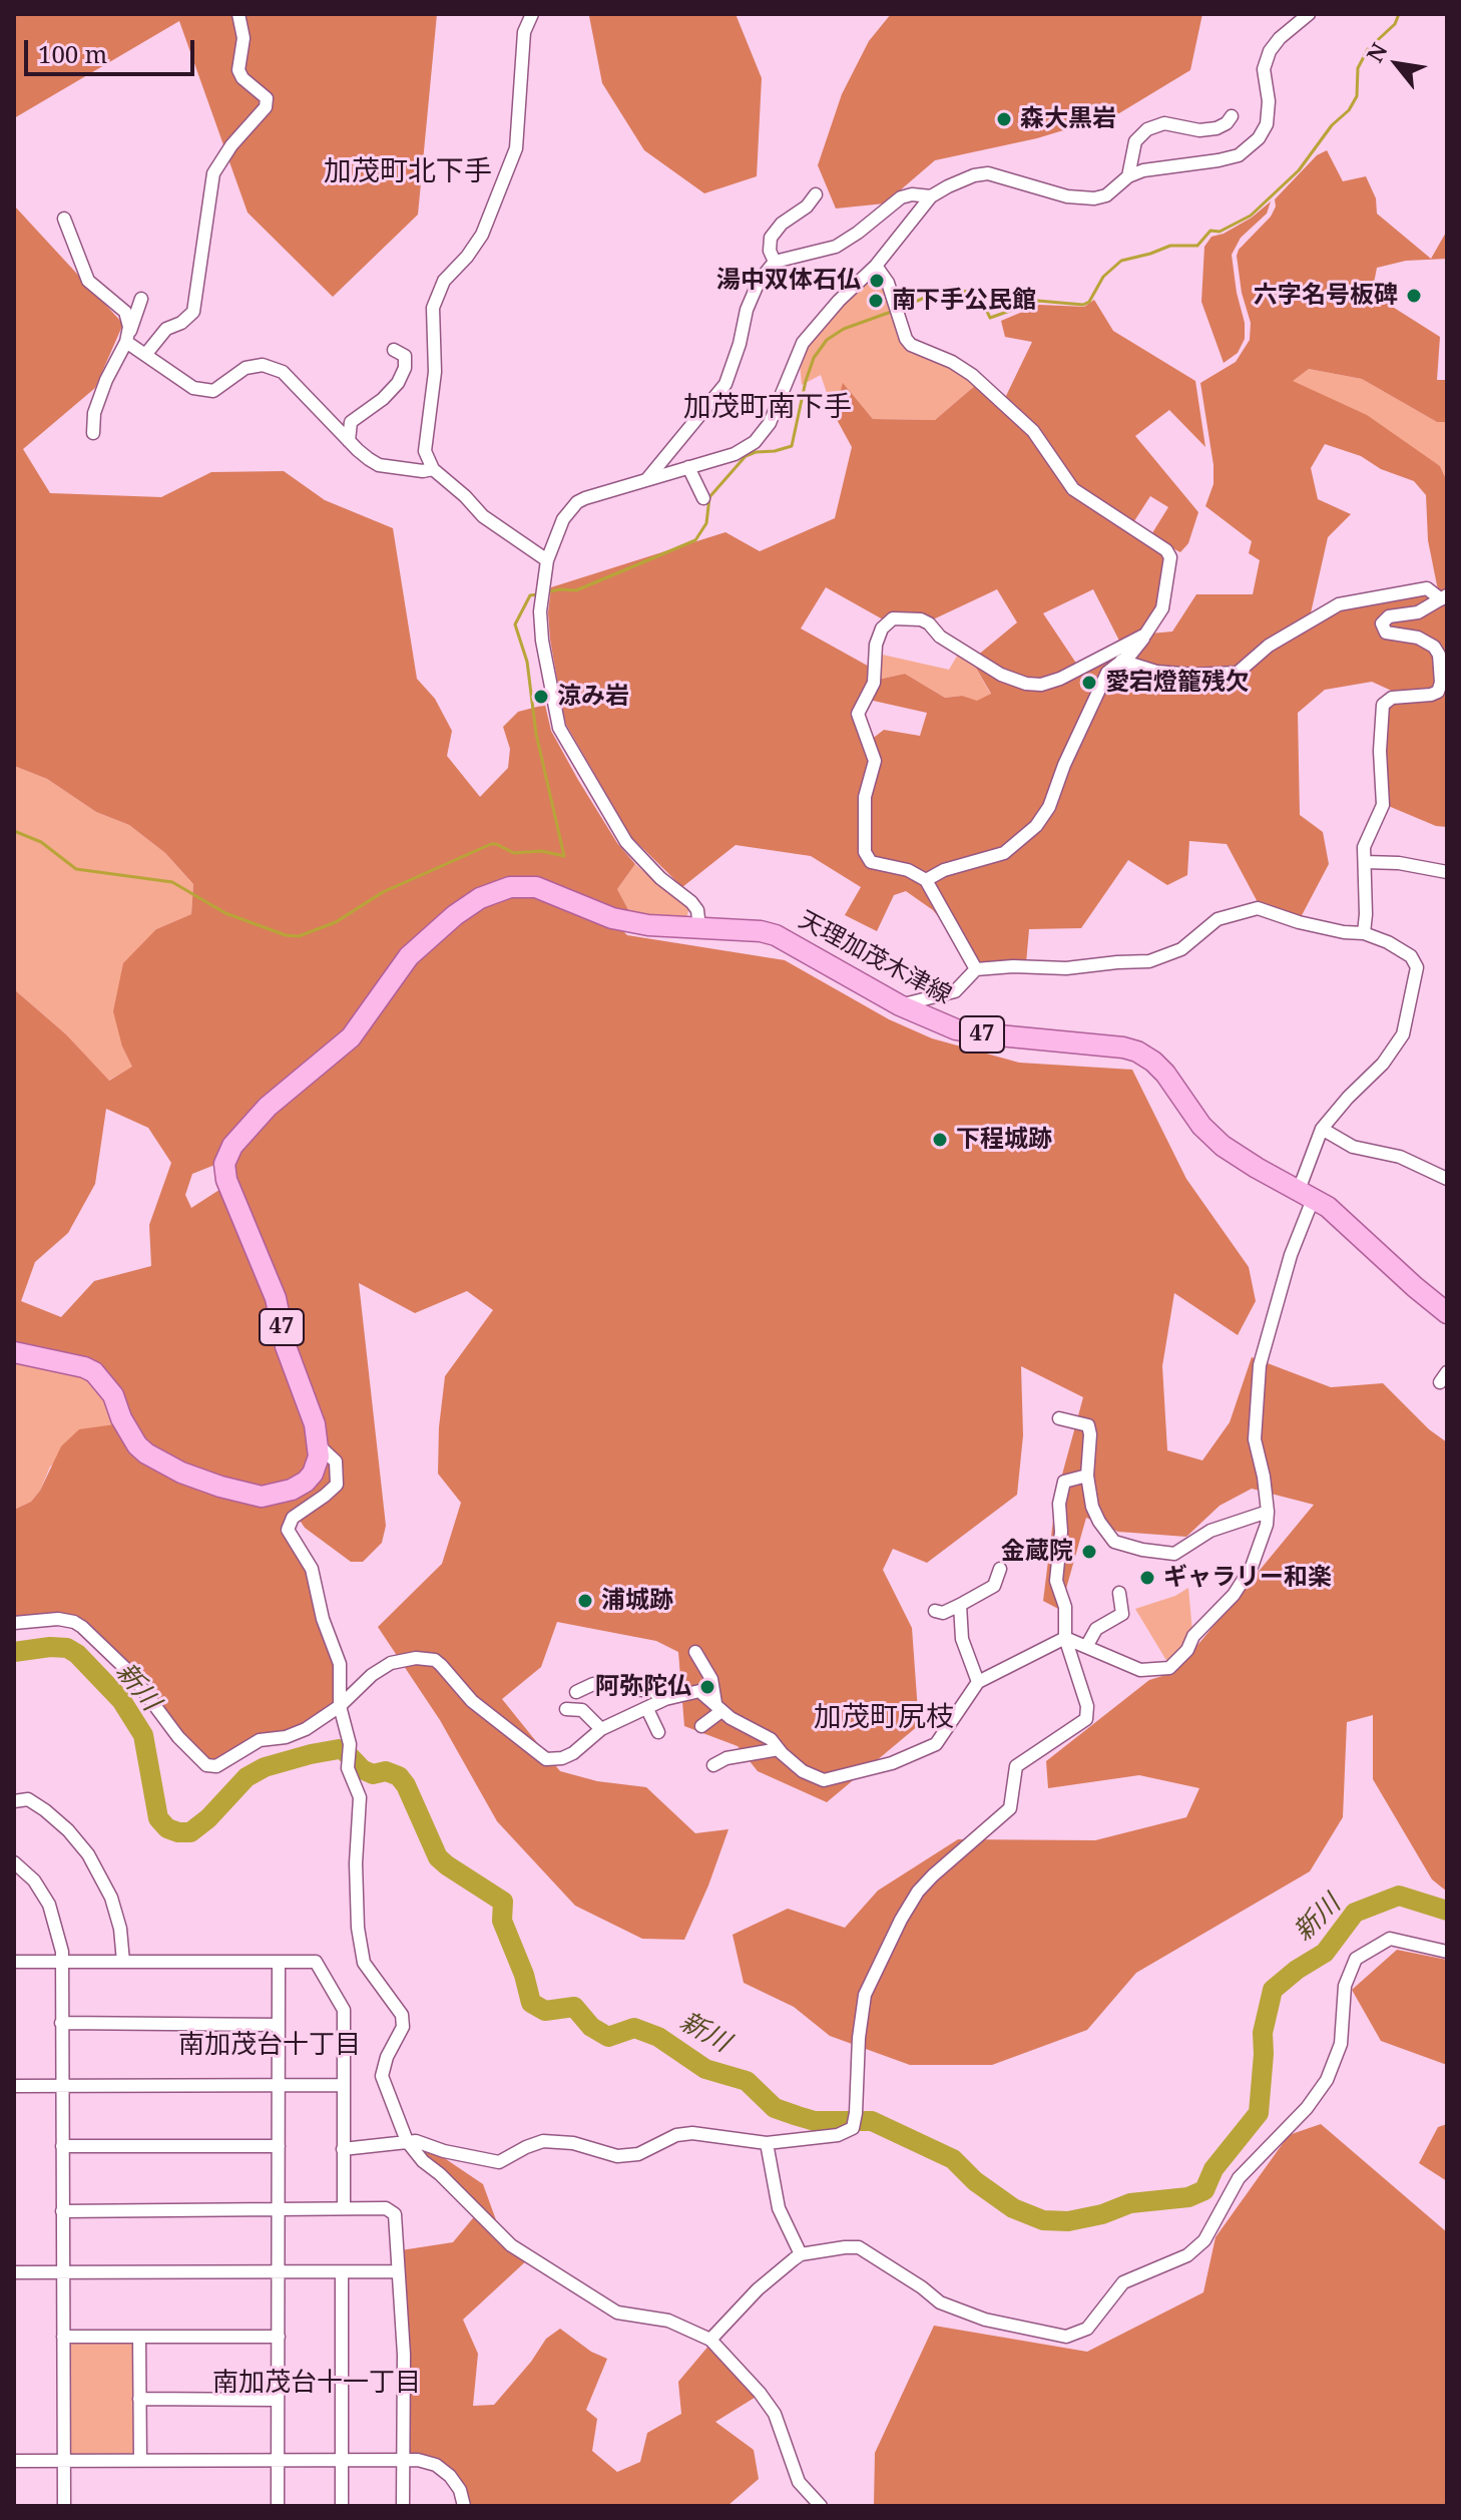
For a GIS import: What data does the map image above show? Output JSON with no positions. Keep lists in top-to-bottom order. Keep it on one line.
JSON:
{"streets":{"main road":["天理加茂木津線","47"]},"districts":["加茂町北下手","加茂町南下手","加茂町尻枝","南加茂台十丁目","南加茂台十一丁目"],"water":["新川"],"places":["森大黒岩","湯中双体石仏","六字名号板碑","南下手公民館","愛宕燈籠残欠","涼み岩","下程城跡","金蔵院","ギャラリー和楽","浦城跡","阿弥陀仏"],"scale_bar":"100 m","north":"top left"}
